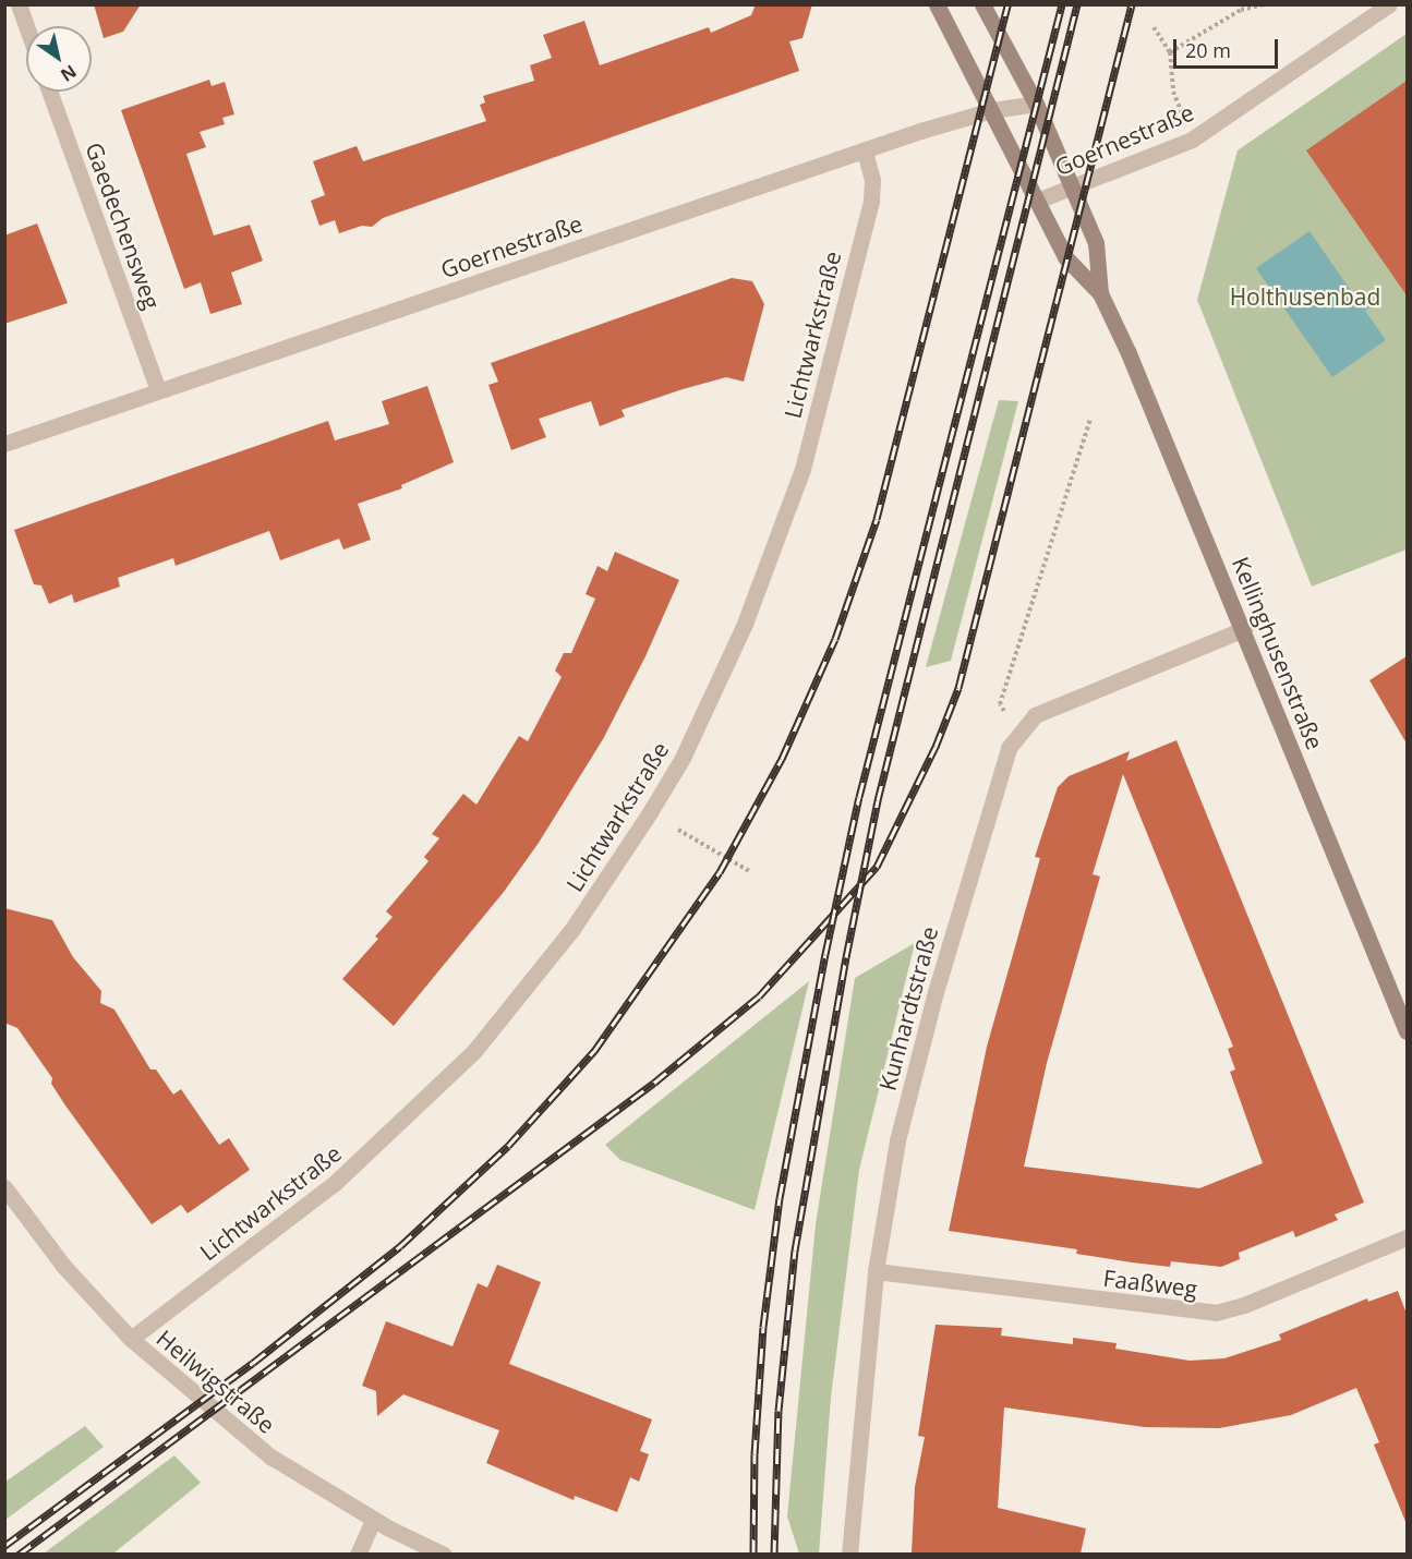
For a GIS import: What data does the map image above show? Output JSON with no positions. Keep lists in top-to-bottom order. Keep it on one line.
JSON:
{"streets":{"street":["Goernestraße","Gaedechensweg","Lichtwarkstraße","Kellinghusenstraße","Kunhardtstraße","Faaßweg","Heilwigstraße"]},"crossings":[["Goernestraße","Gaedechensweg"],["Goernestraße","Lichtwarkstraße"],["Goernestraße","Kellinghusenstraße"],["Lichtwarkstraße","Heilwigstraße"],["Kellinghusenstraße","Kunhardtstraße"],["Kunhardtstraße","Faaßweg"]],"parks":["Holthusenbad"],"scale_bar":"20 m","north":"bottom right"}
